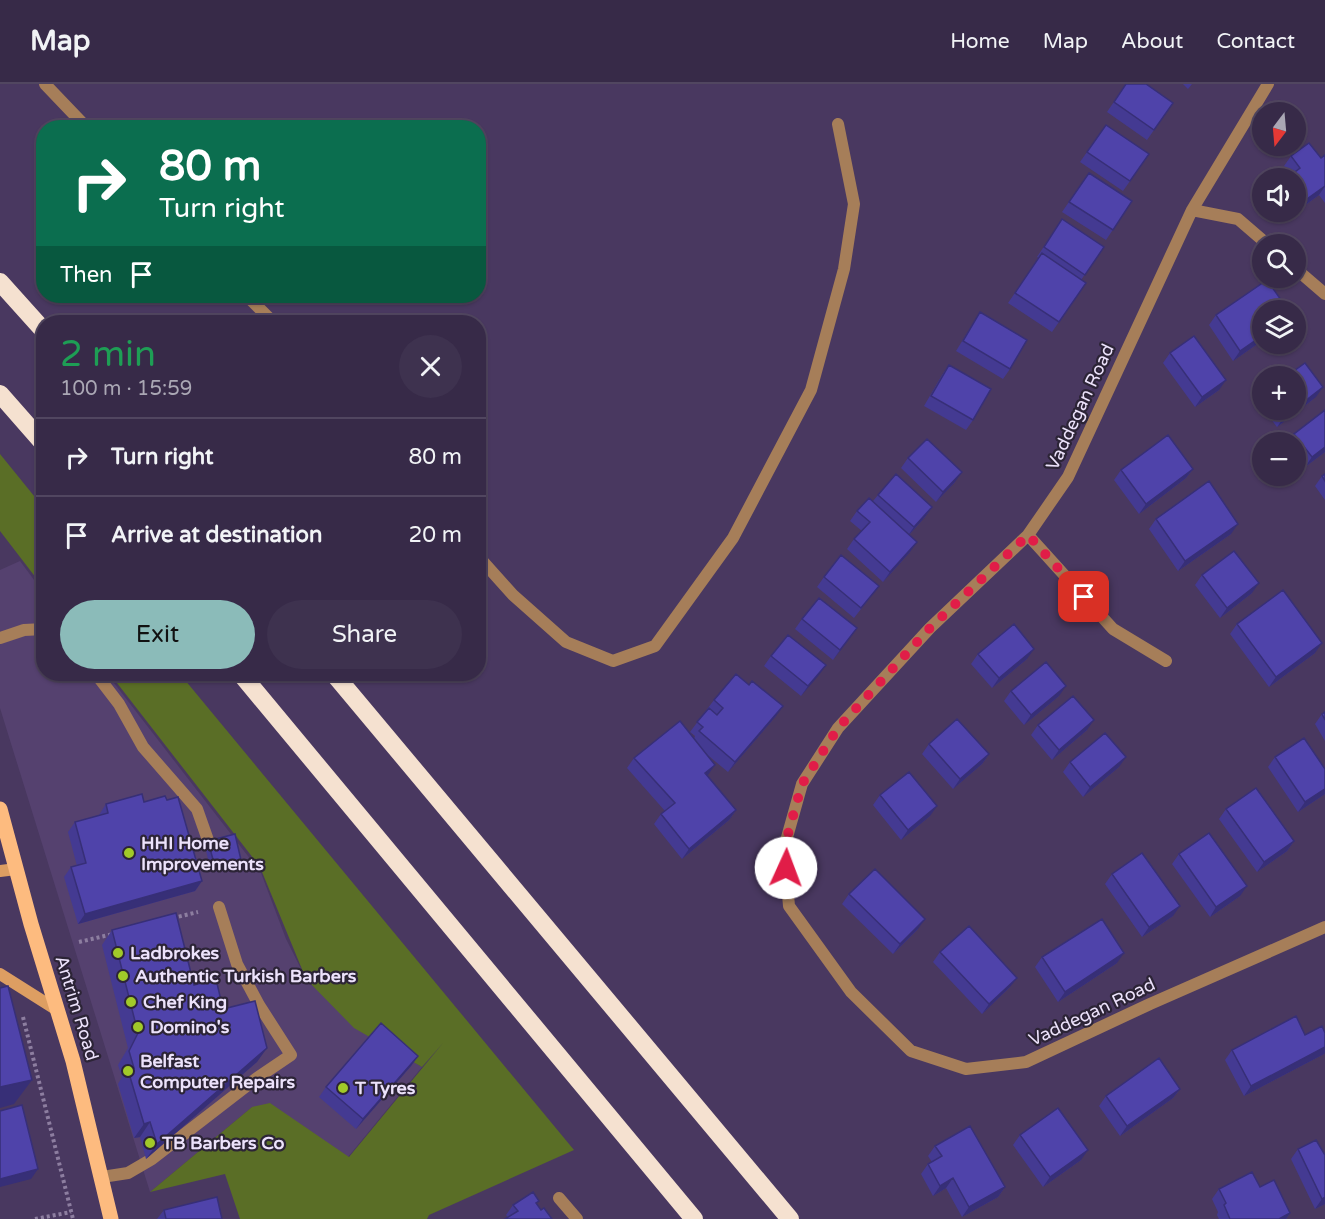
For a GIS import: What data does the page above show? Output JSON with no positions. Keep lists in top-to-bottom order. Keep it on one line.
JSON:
{"streets":{"main road":["Antrim Road"],"street":["Vaddegan Road"]},"places":["HHI Home Improvements","Ladbrokes","Authentic Turkish Barbers","Chef King","Domino's","Belfast Computer Repairs","T Tyres","TB Barbers Co"],"north":"bottom","page":{"header":"Map","nav":["Home","Map","About","Contact"],"map_buttons":["+","−"],"turn":["80 m","Turn right"],"then":"Then","heading":["2 min","100 m · 15:59"],"list":[{"name":"Turn right","value":"80 m"},{"name":"Arrive at destination","value":"20 m"}],"buttons":["Exit","Share"]}}
